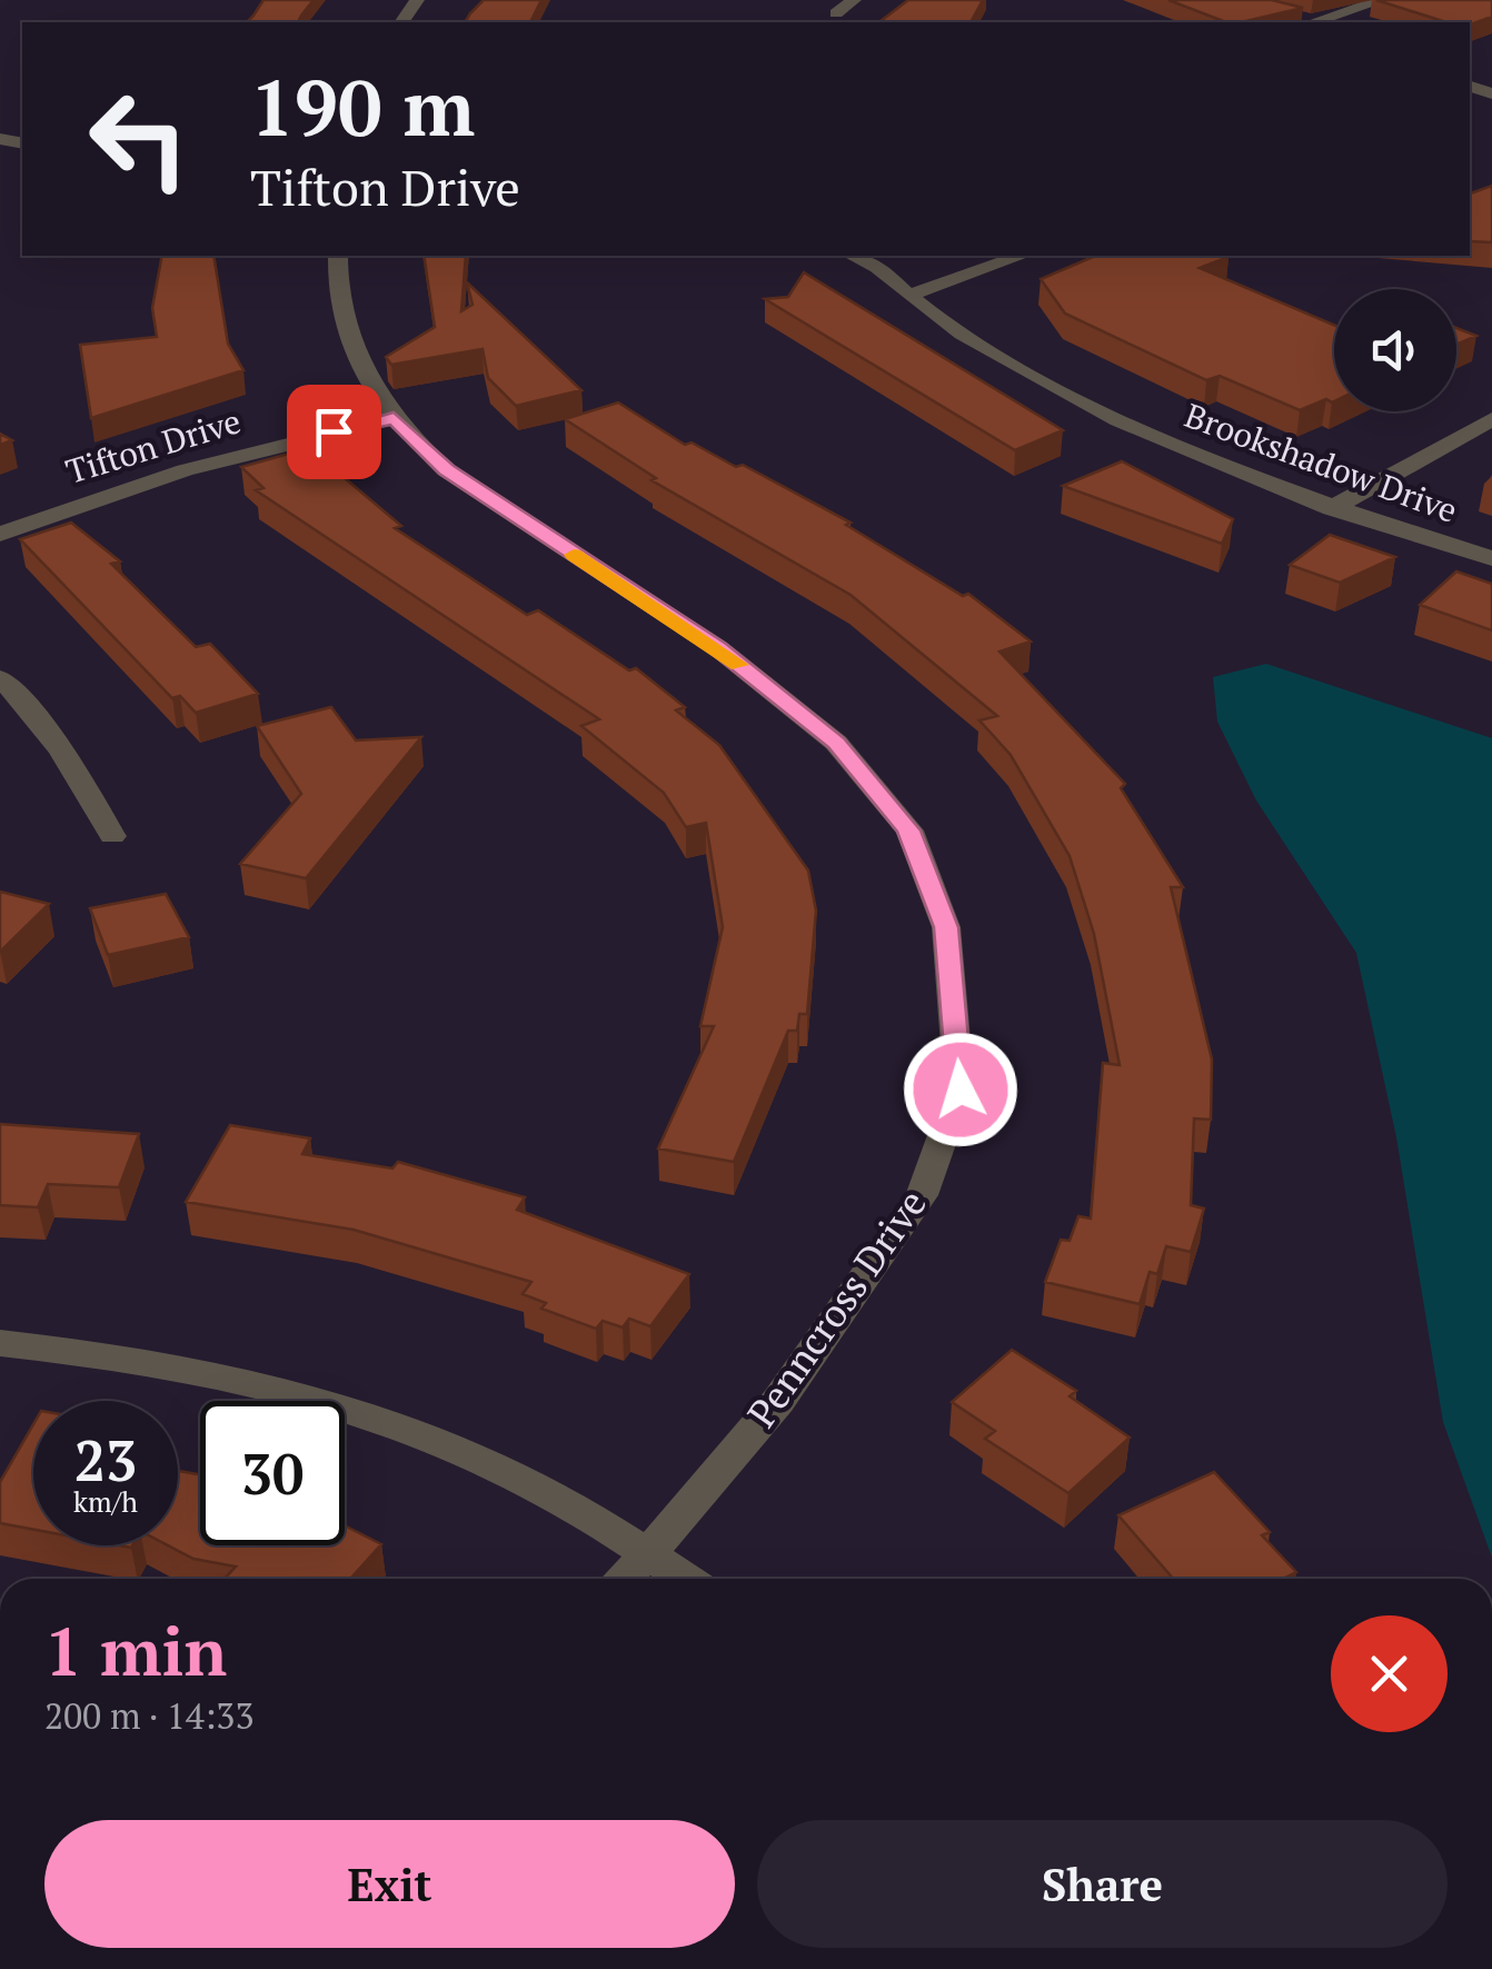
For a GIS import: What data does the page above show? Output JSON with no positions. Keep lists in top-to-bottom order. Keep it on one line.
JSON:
{"streets":{"street":["Tifton Drive","Brookshadow Drive","Penncross Drive"]},"crossings":[["Tifton Drive","Penncross Drive"]],"page":{"turn":["190 m","Tifton Drive"],"speed":"23 km/h","limit":"30","heading":["1 min","200 m · 14:33"],"buttons":["Exit","Share"]}}
